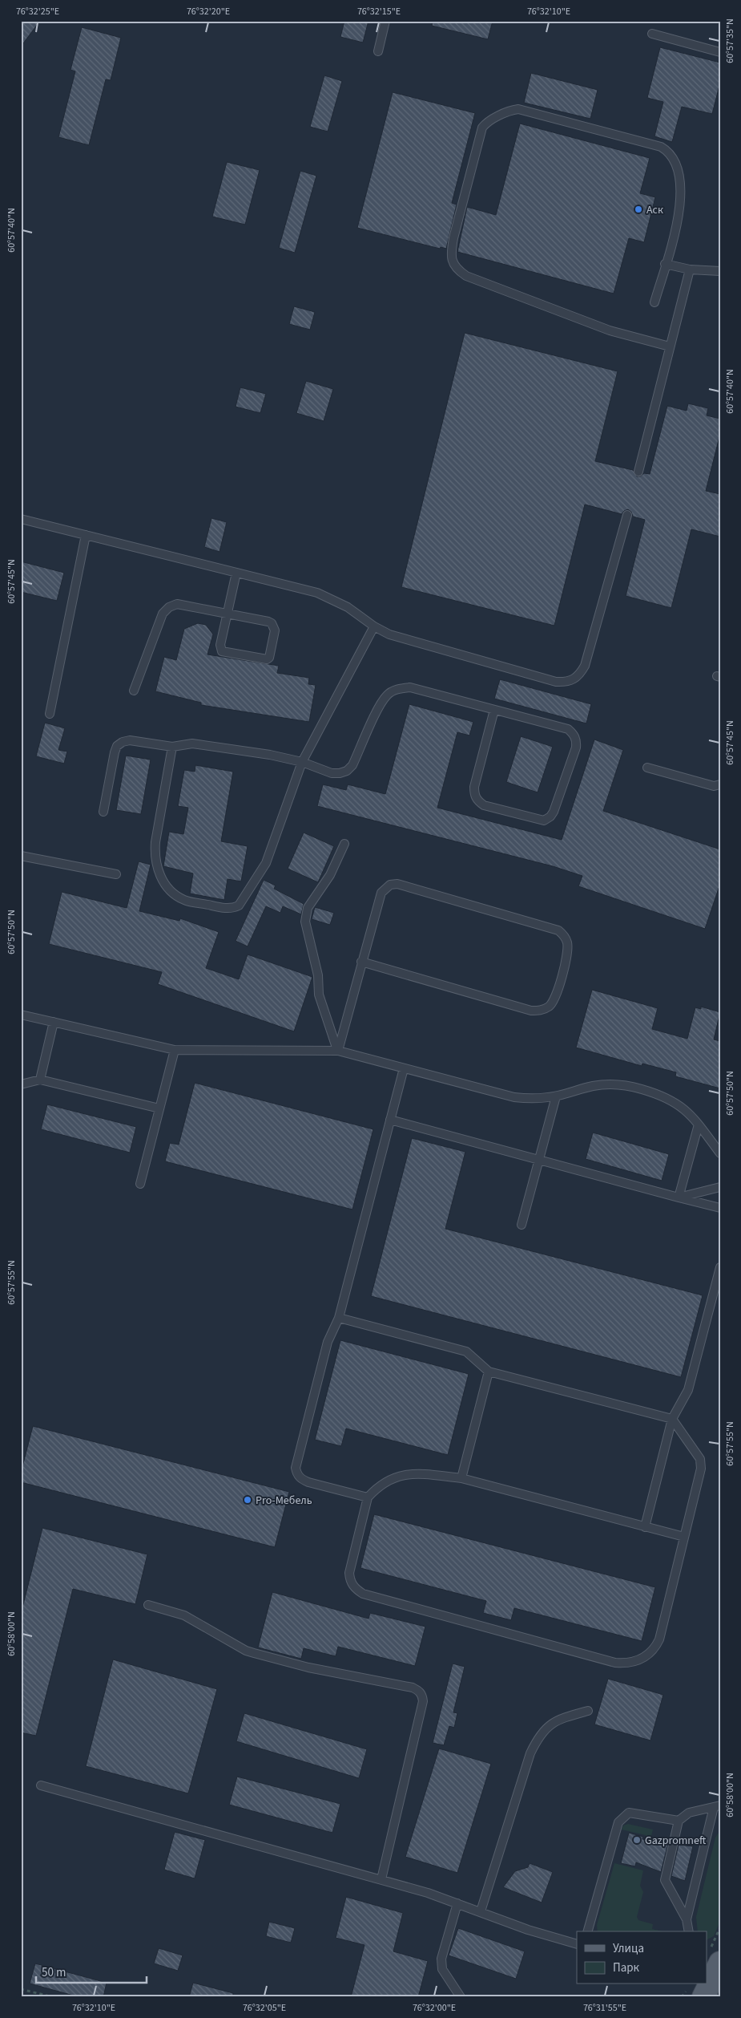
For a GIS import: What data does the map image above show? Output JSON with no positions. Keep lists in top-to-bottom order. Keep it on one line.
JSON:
{"places":["Аск","Pro-Мебель","Gazpromneft"],"legend":["Улица","Парк"],"scale_bar":"50 m","coordinates":["76°32'25\"E","76°32'20\"E","76°32'15\"E","76°32'10\"E","60°57'35\"N","60°57'40\"N","60°57'45\"N","60°57'50\"N","60°57'55\"N","60°58'00\"N","76°32'05\"E","76°32'00\"E","76°31'55\"E"]}
